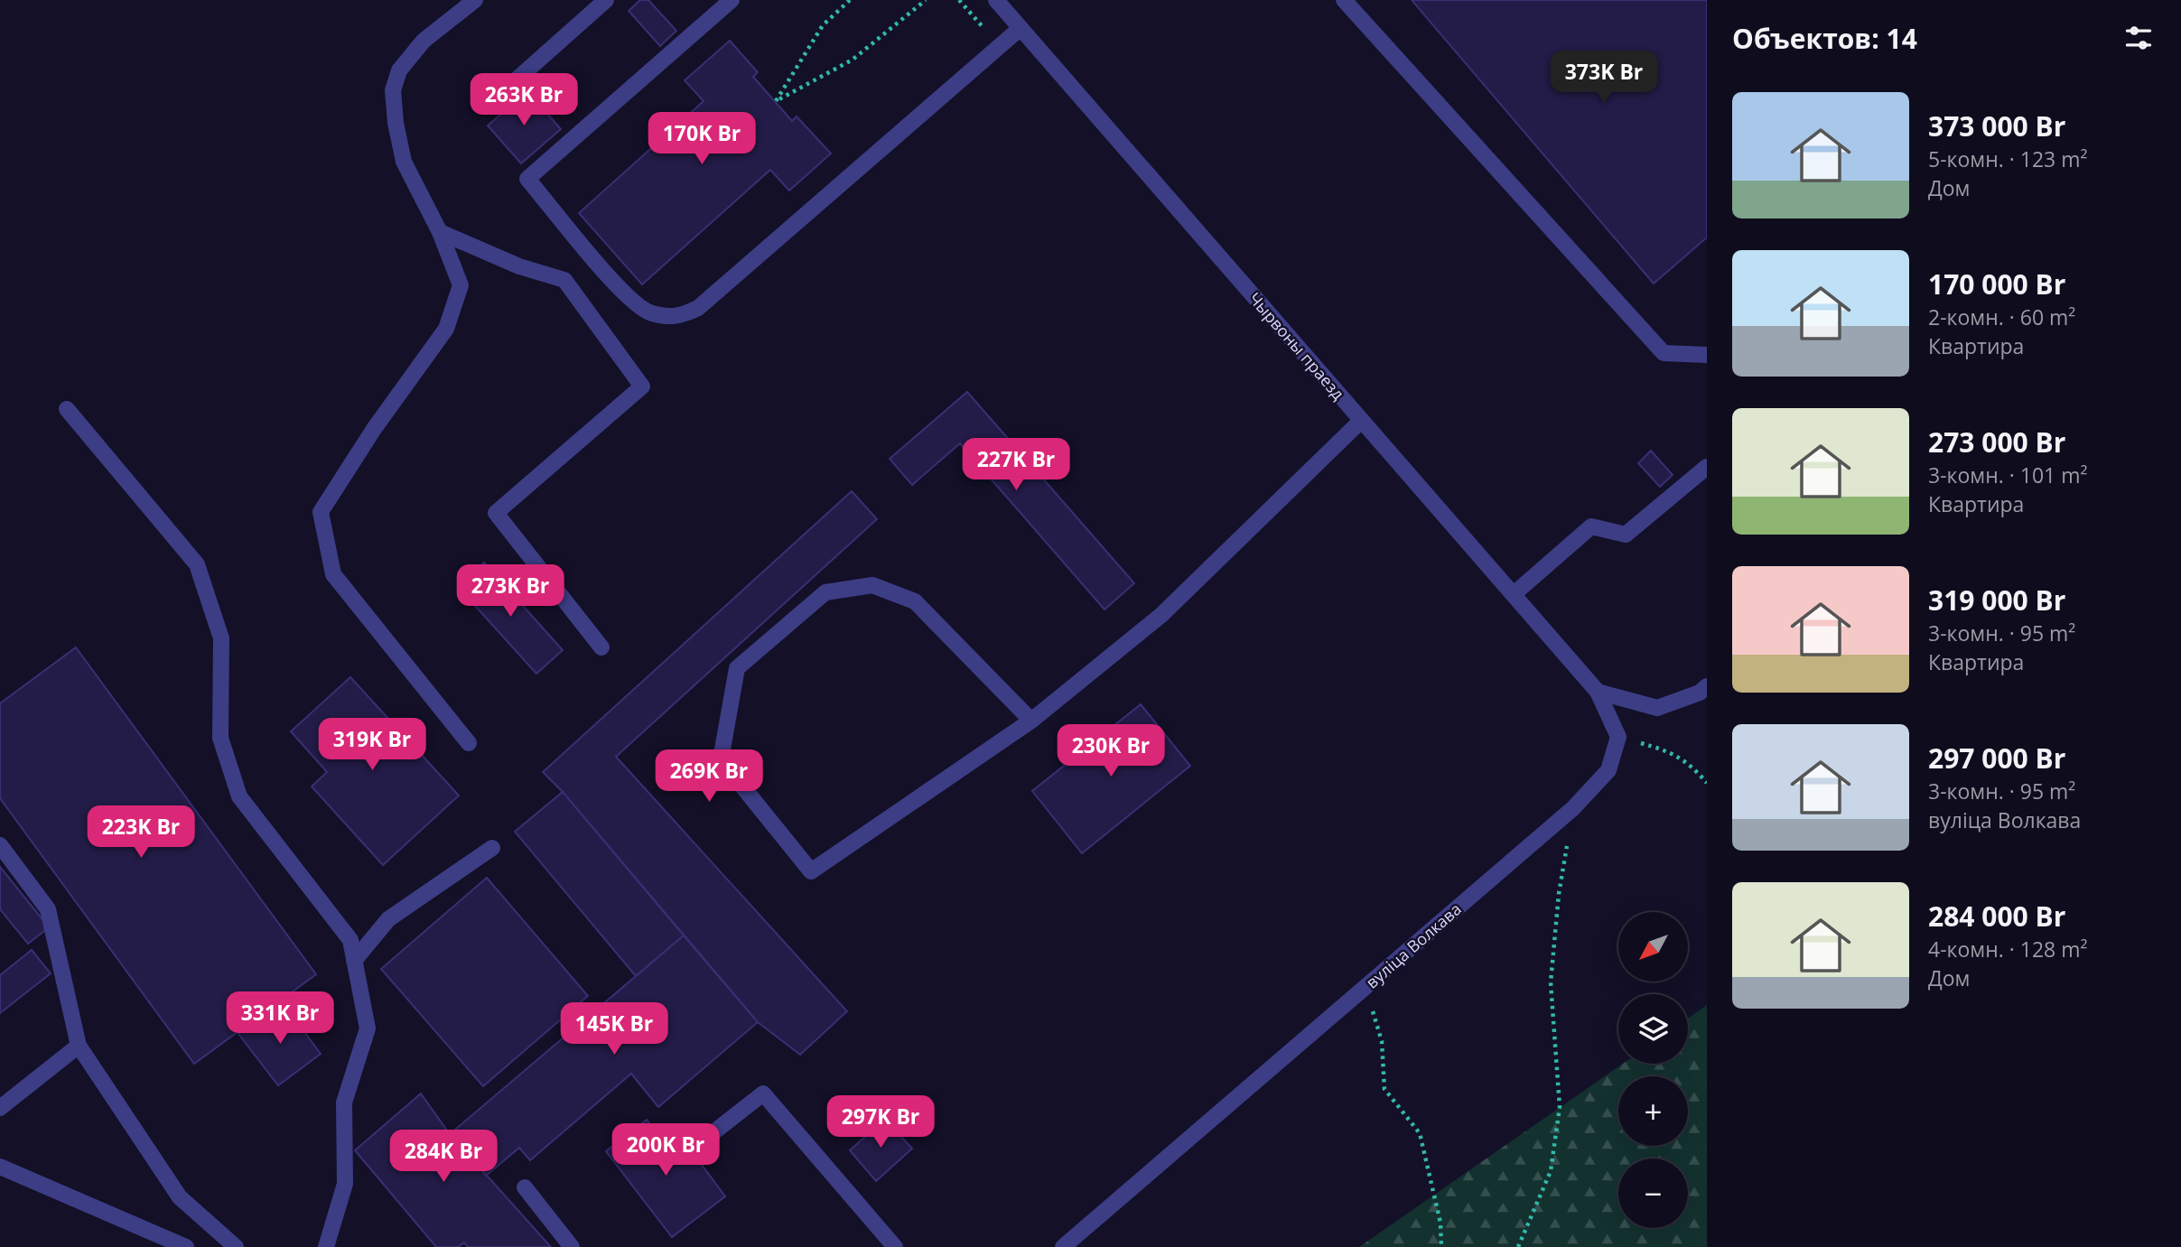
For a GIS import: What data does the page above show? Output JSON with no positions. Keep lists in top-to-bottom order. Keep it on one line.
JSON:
{"streets":{"street":["Чырвоны праезд","вуліца Волкава"]},"north":"bottom left","page":{"heading":"Объектов: 14","price":["373K Br","263K Br","170K Br","227K Br","273K Br","319K Br","230K Br","269K Br","223K Br","331K Br","145K Br","297K Br","200K Br","284K Br"],"list":[{"name":"373 000 Br","note":"5-комн. · 123 m² · Дом"},{"name":"170 000 Br","note":"2-комн. · 60 m² · Квартира"},{"name":"273 000 Br","note":"3-комн. · 101 m² · Квартира"},{"name":"319 000 Br","note":"3-комн. · 95 m² · Квартира"},{"name":"297 000 Br","note":"3-комн. · 95 m² · вуліца Волкава"},{"name":"284 000 Br","note":"4-комн. · 128 m² · Дом"}],"map_buttons":["+","−"]}}
